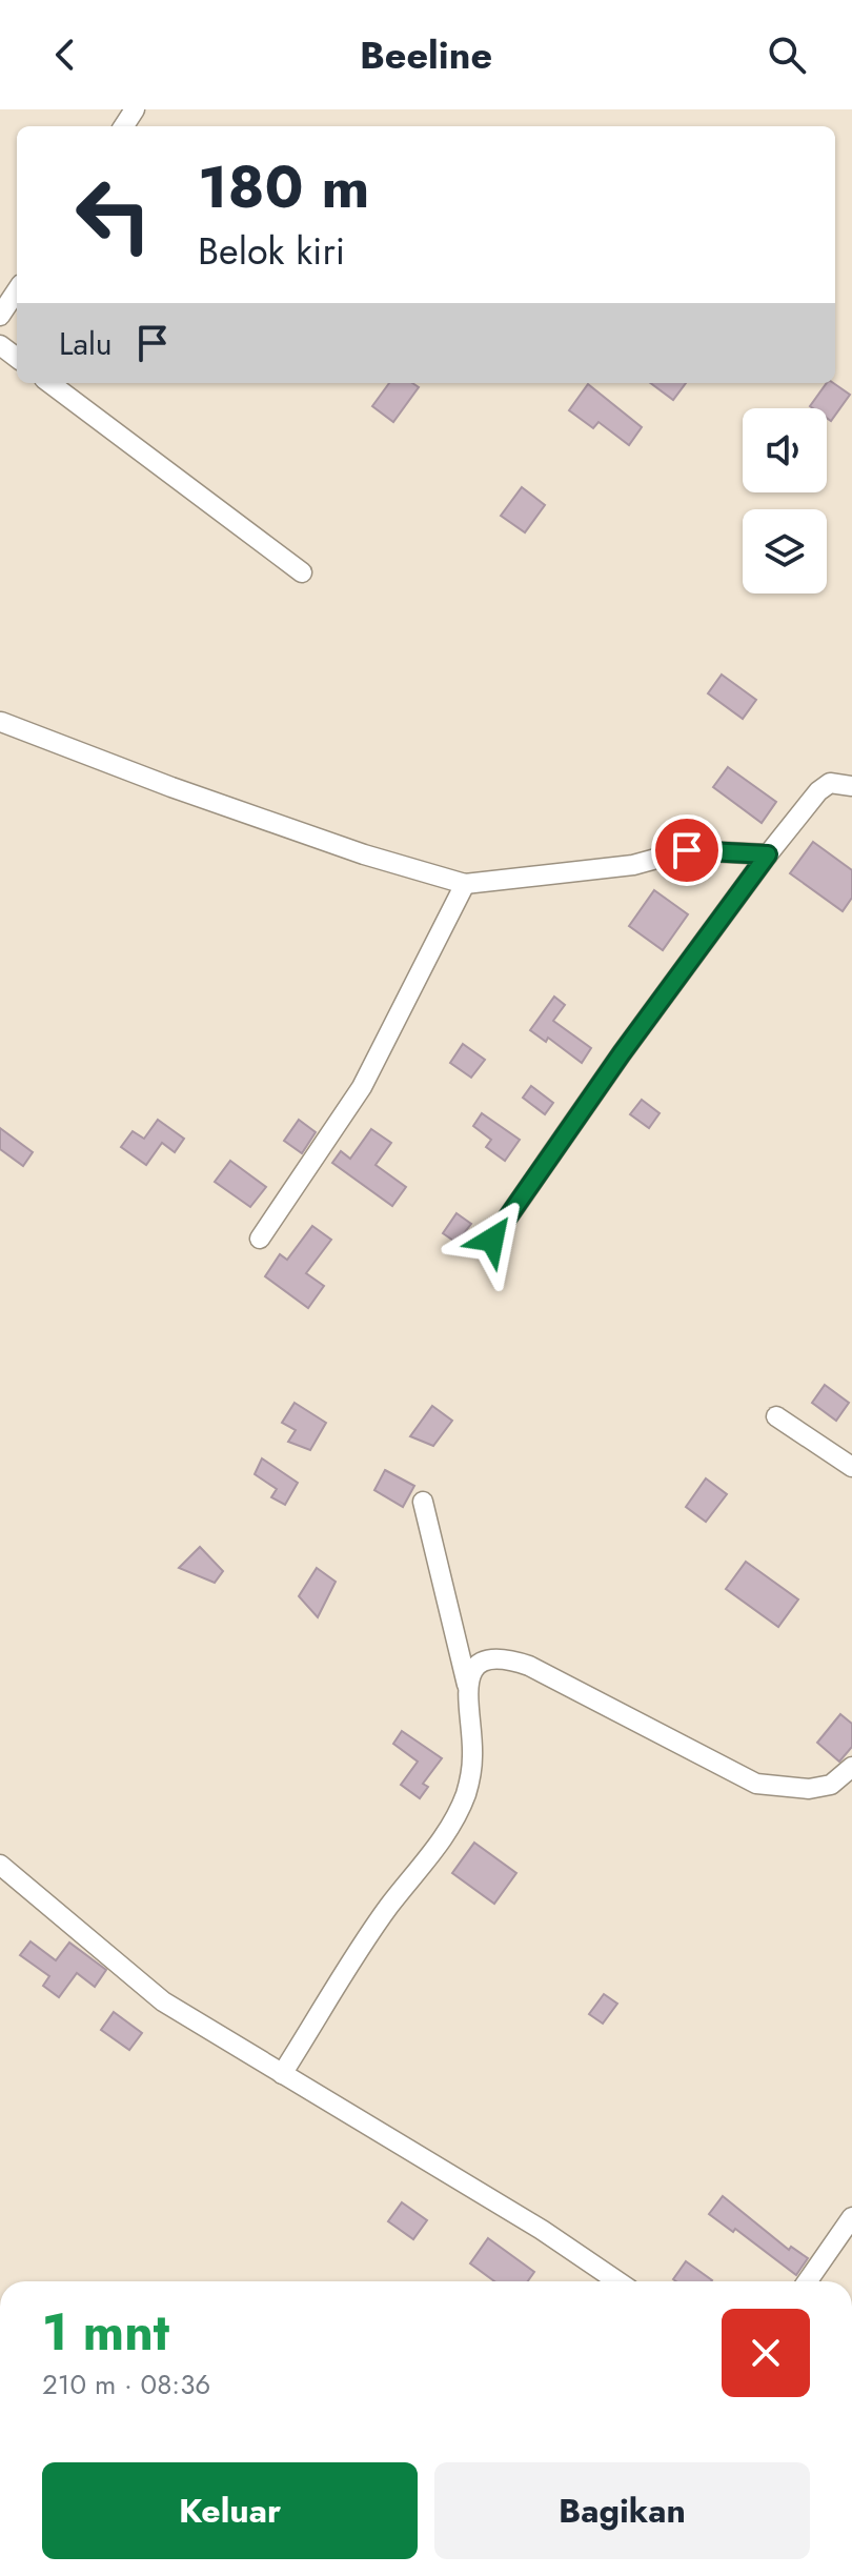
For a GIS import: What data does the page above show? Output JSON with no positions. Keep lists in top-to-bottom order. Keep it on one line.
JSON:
{"page":{"header":"Beeline","turn":["180 m","Belok kiri"],"then":"Lalu","heading":["1 mnt","210 m · 08:36"],"buttons":["Keluar","Bagikan"]}}
